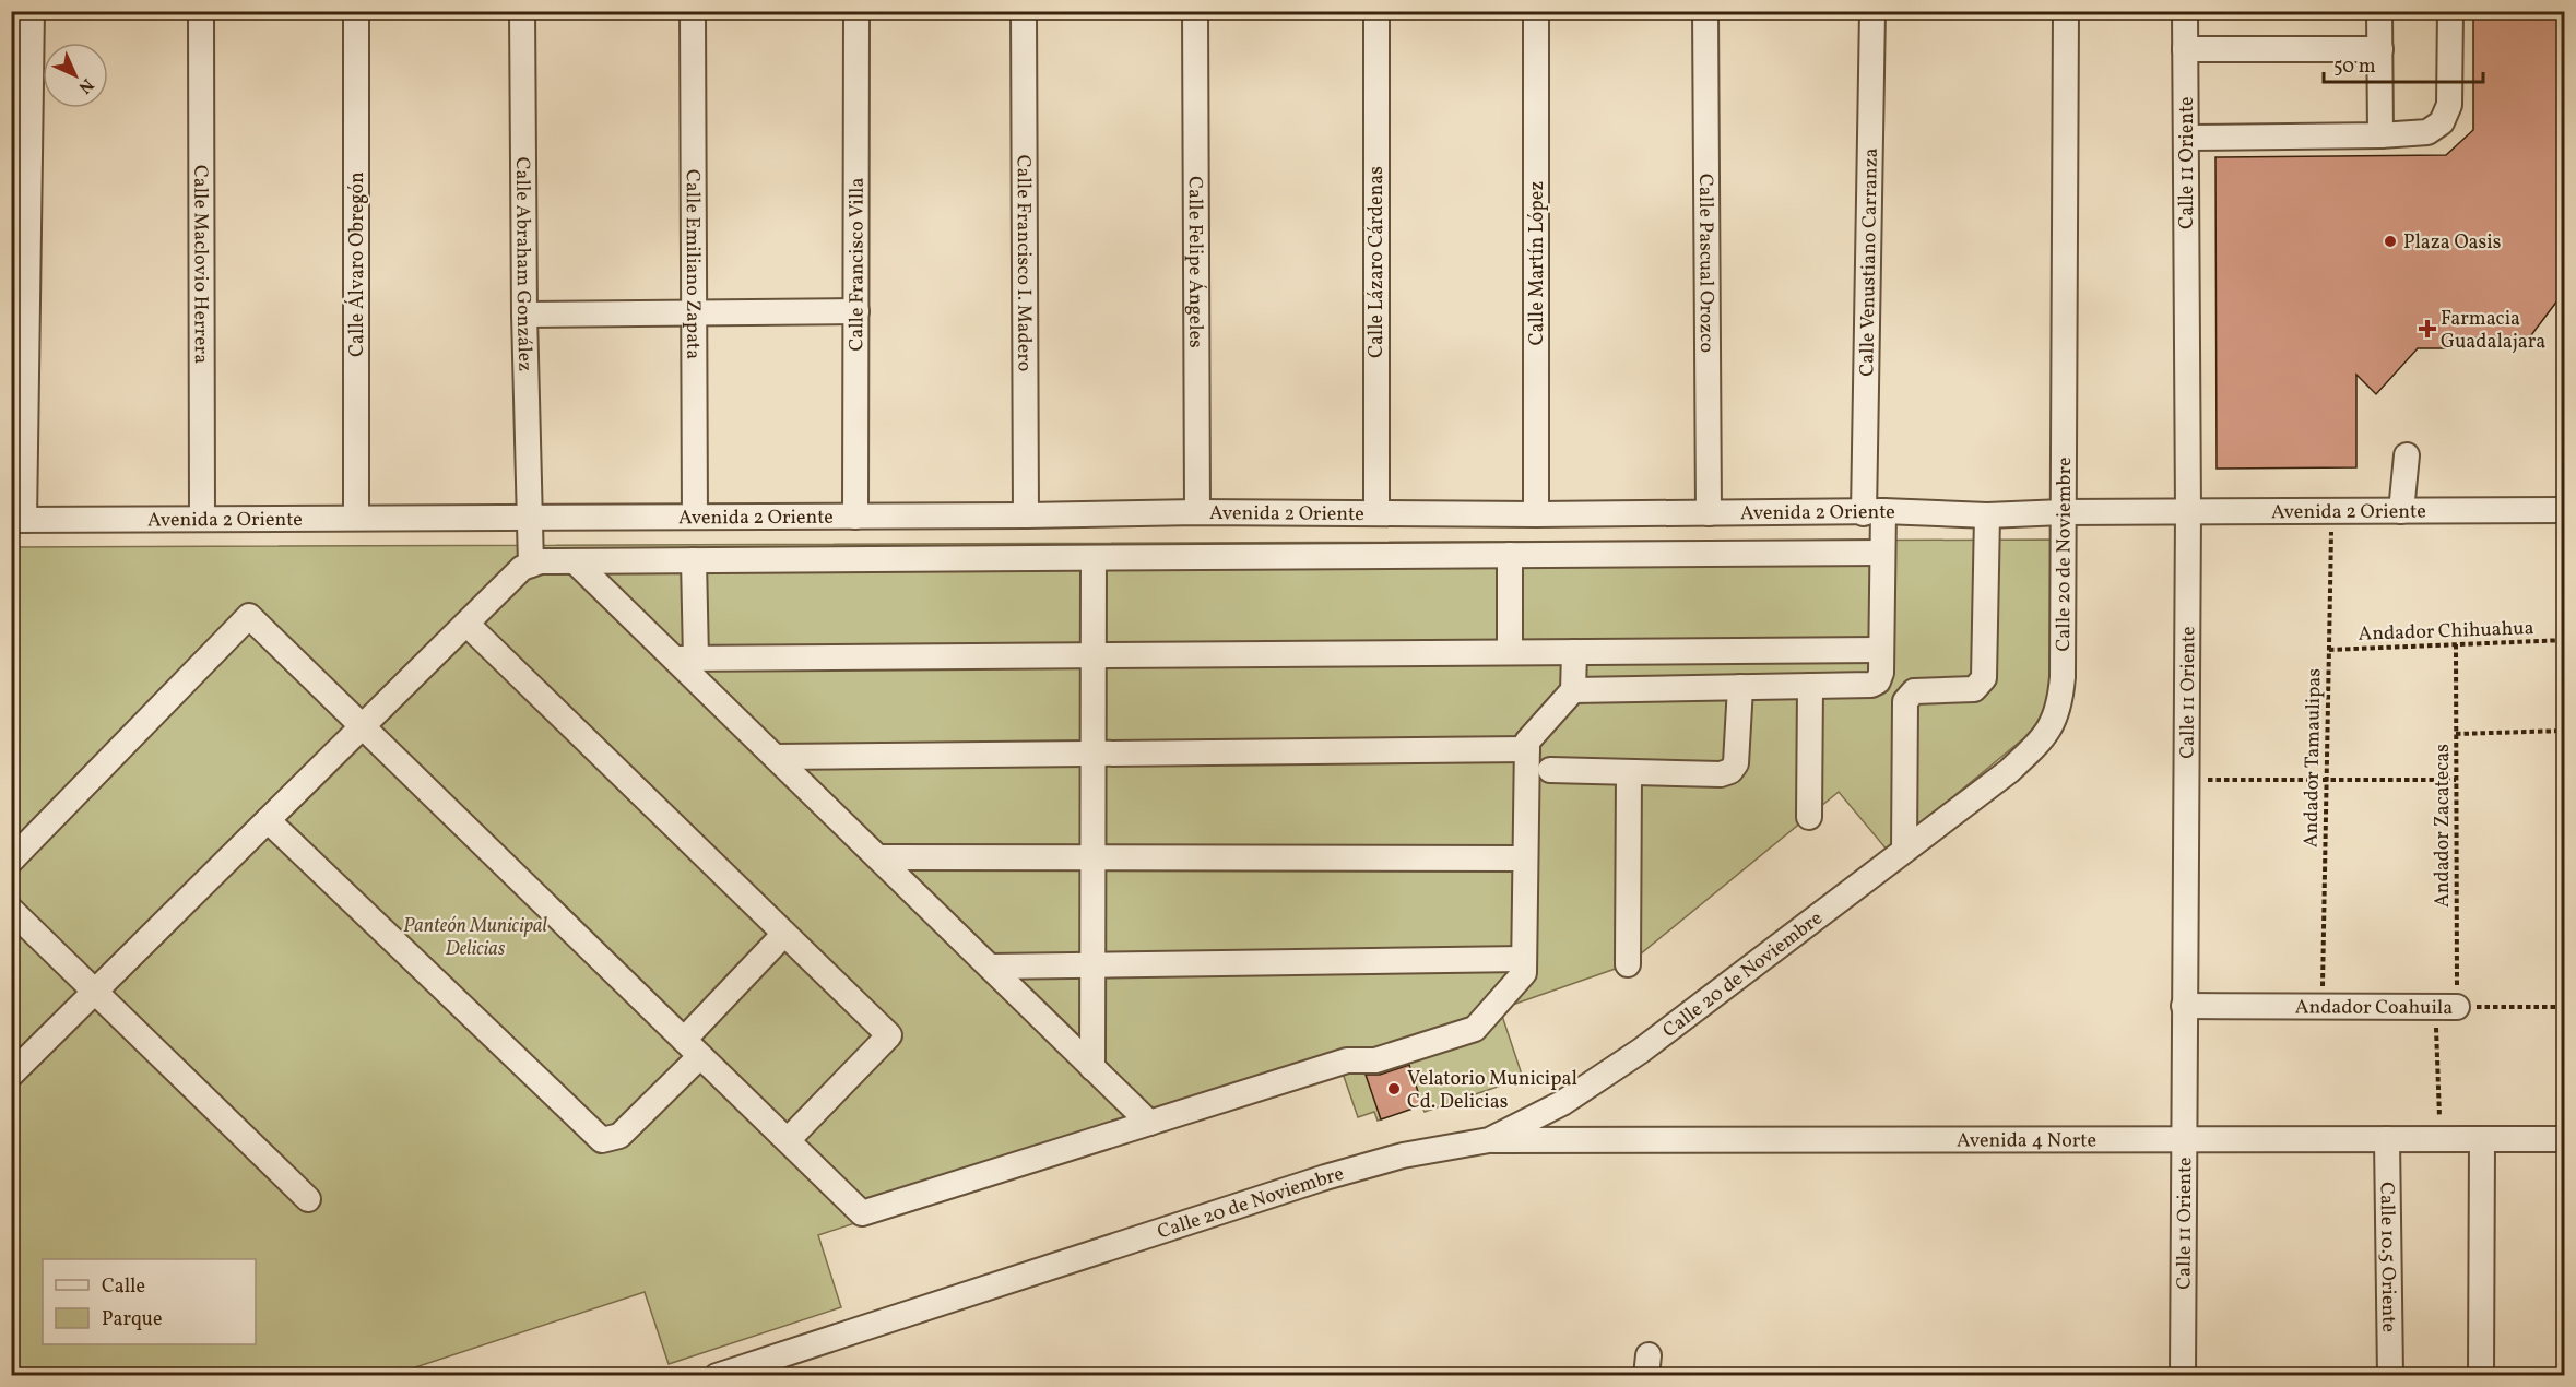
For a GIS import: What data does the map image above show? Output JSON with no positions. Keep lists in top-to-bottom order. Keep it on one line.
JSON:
{"streets":{"street":["Calle 11 Oriente","Calle Felipe Ángeles","Calle Lázaro Cárdenas","Calle Pascual Orozco","Calle Venustiano Carranza","Calle Francisco I. Madero","Calle Martín López","Calle Álvaro Obregón","Calle Abraham González","Calle Emiliano Zapata","Calle Francisco Villa","Calle Maclovio Herrera","Avenida 2 Oriente","Calle 20 de Noviembre","Andador Coahuila","Avenida 4 Norte","Calle 10.5 Oriente"],"path":["Andador Chihuahua","Andador Tamaulipas","Andador Zacatecas"]},"crossings":[["Calle 11 Oriente","Avenida 2 Oriente"],["Calle 11 Oriente","Andador Coahuila"],["Calle 11 Oriente","Avenida 4 Norte"],["Calle Felipe Ángeles","Avenida 2 Oriente"],["Calle Lázaro Cárdenas","Avenida 2 Oriente"],["Calle Pascual Orozco","Avenida 2 Oriente"],["Calle Venustiano Carranza","Avenida 2 Oriente"],["Calle Francisco I. Madero","Avenida 2 Oriente"],["Calle Martín López","Avenida 2 Oriente"],["Calle Álvaro Obregón","Avenida 2 Oriente"],["Calle Abraham González","Avenida 2 Oriente"],["Calle Emiliano Zapata","Avenida 2 Oriente"],["Calle Francisco Villa","Avenida 2 Oriente"],["Calle Maclovio Herrera","Avenida 2 Oriente"],["Avenida 2 Oriente","Calle 20 de Noviembre"],["Avenida 2 Oriente","Andador Tamaulipas"],["Calle 20 de Noviembre","Avenida 4 Norte"],["Andador Chihuahua","Andador Tamaulipas"],["Andador Chihuahua","Andador Zacatecas"],["Andador Tamaulipas","Andador Coahuila"],["Andador Zacatecas","Andador Coahuila"],["Andador Zacatecas","Avenida 4 Norte"],["Avenida 4 Norte","Calle 10.5 Oriente"]],"parks":["Panteón Municipal Delicias"],"places":{"other":["Plaza Oasis","Velatorio Municipal Cd. Delicias"],"health":["Farmacia Guadalajara"]},"legend":["Calle","Parque"],"scale_bar":"50 m","north":"bottom right"}
